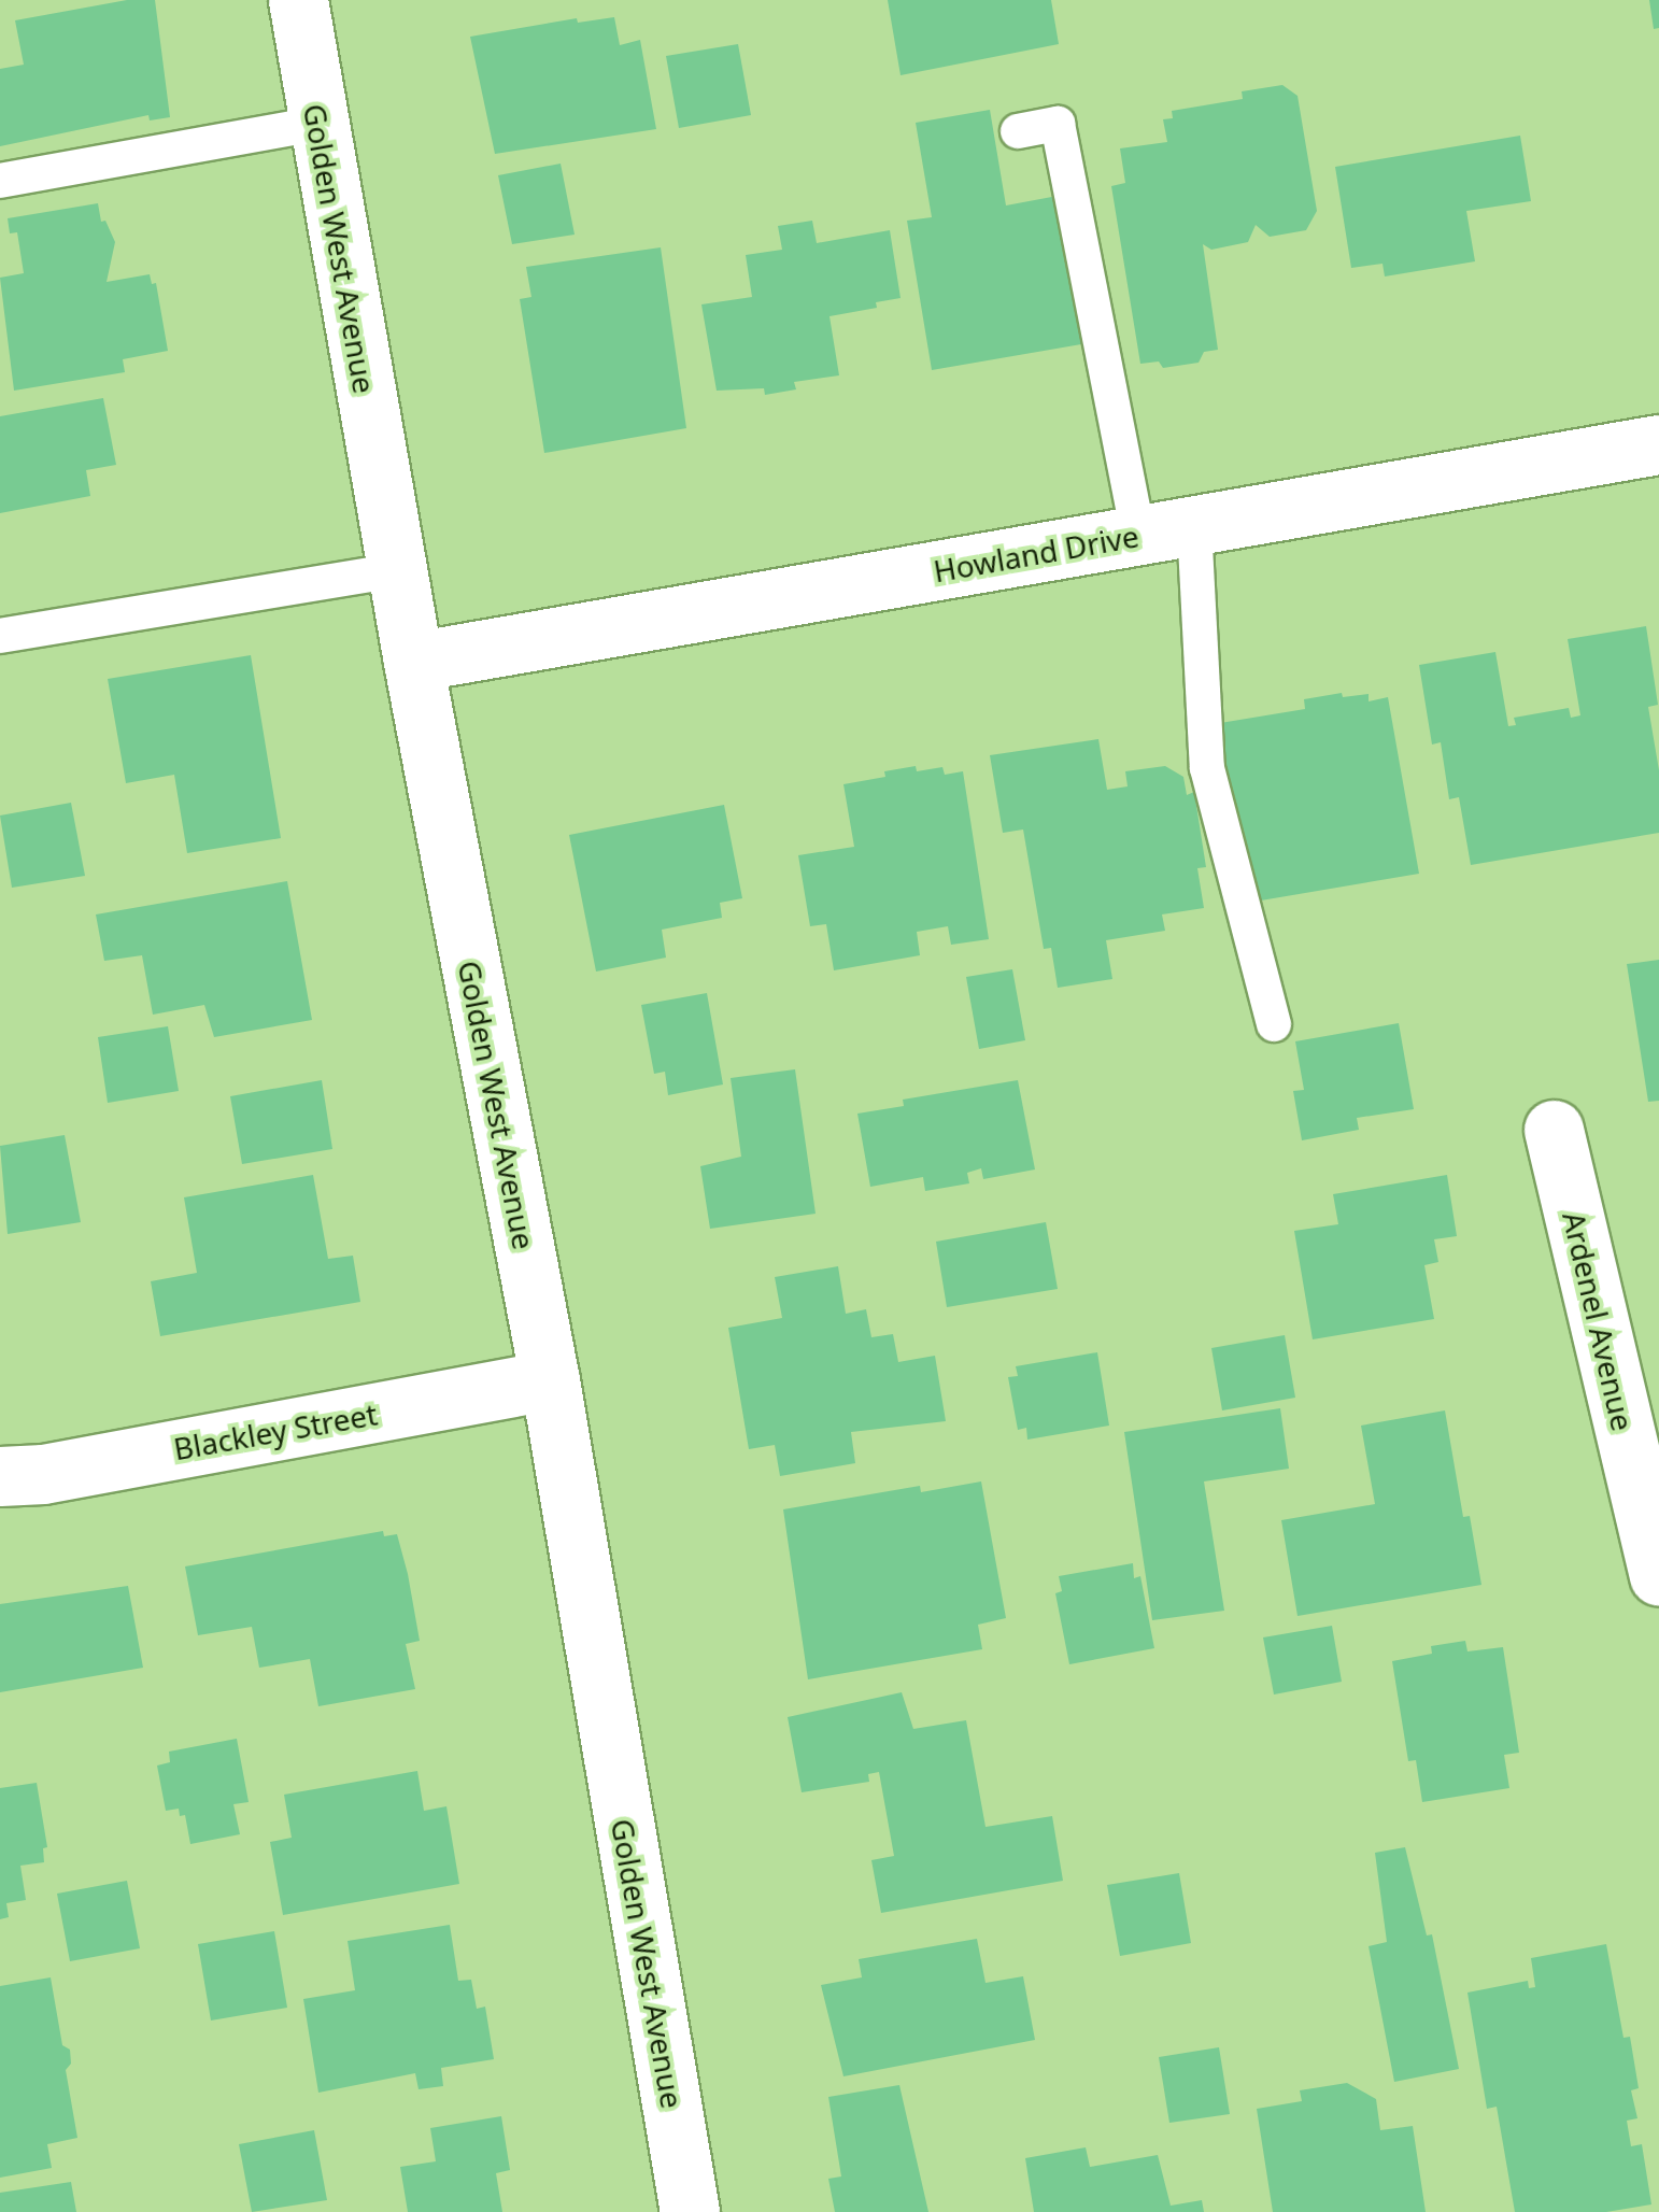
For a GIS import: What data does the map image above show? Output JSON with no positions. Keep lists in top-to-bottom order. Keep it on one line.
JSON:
{"streets":{"street":["Golden West Avenue","Howland Drive","Ardenel Avenue","Blackley Street"]},"crossings":[["Golden West Avenue","Howland Drive"],["Golden West Avenue","Blackley Street"]]}
